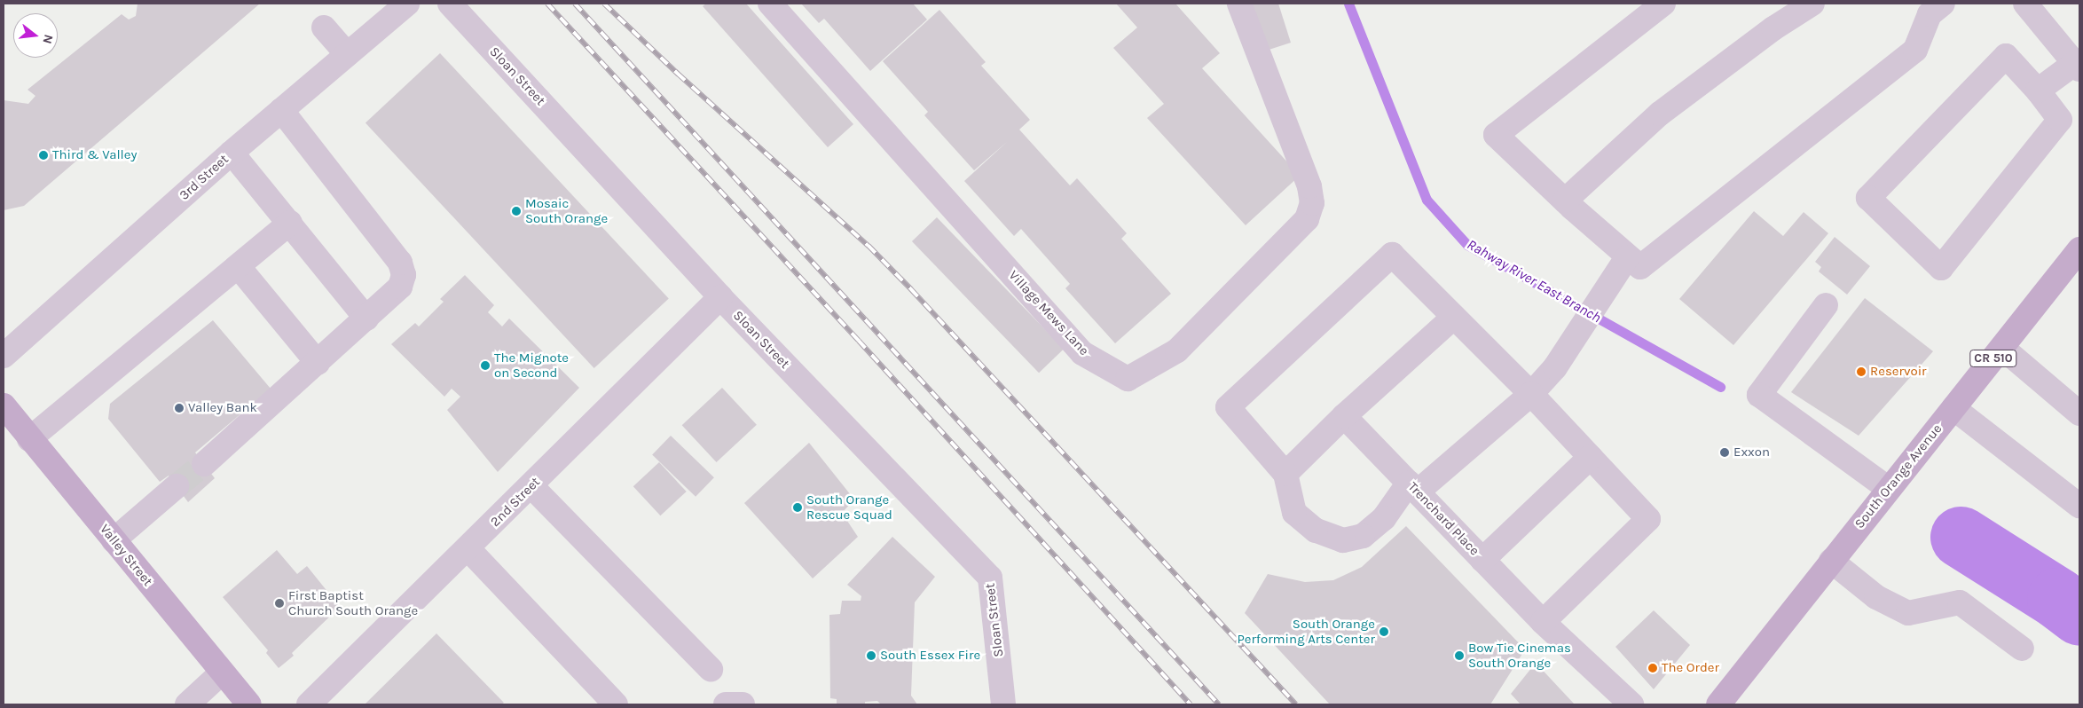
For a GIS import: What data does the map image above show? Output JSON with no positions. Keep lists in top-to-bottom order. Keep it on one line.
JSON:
{"streets":{"main road":["CR 510","South Orange Avenue","Valley Street"],"street":["Sloan Street","3rd Street","Village Mews Lane","2nd Street","Trenchard Place"]},"crossings":[["Sloan Street","2nd Street"]],"water":["Rahway River East Branch"],"places":["Third & Valley","Mosaic South Orange","The Mignote on Second","Reservoir","Valley Bank","Exxon","South Orange Rescue Squad","First Baptist Church South Orange","South Orange Performing Arts Center","South Essex Fire","Bow Tie Cinemas South Orange","The Order"],"north":"right"}
